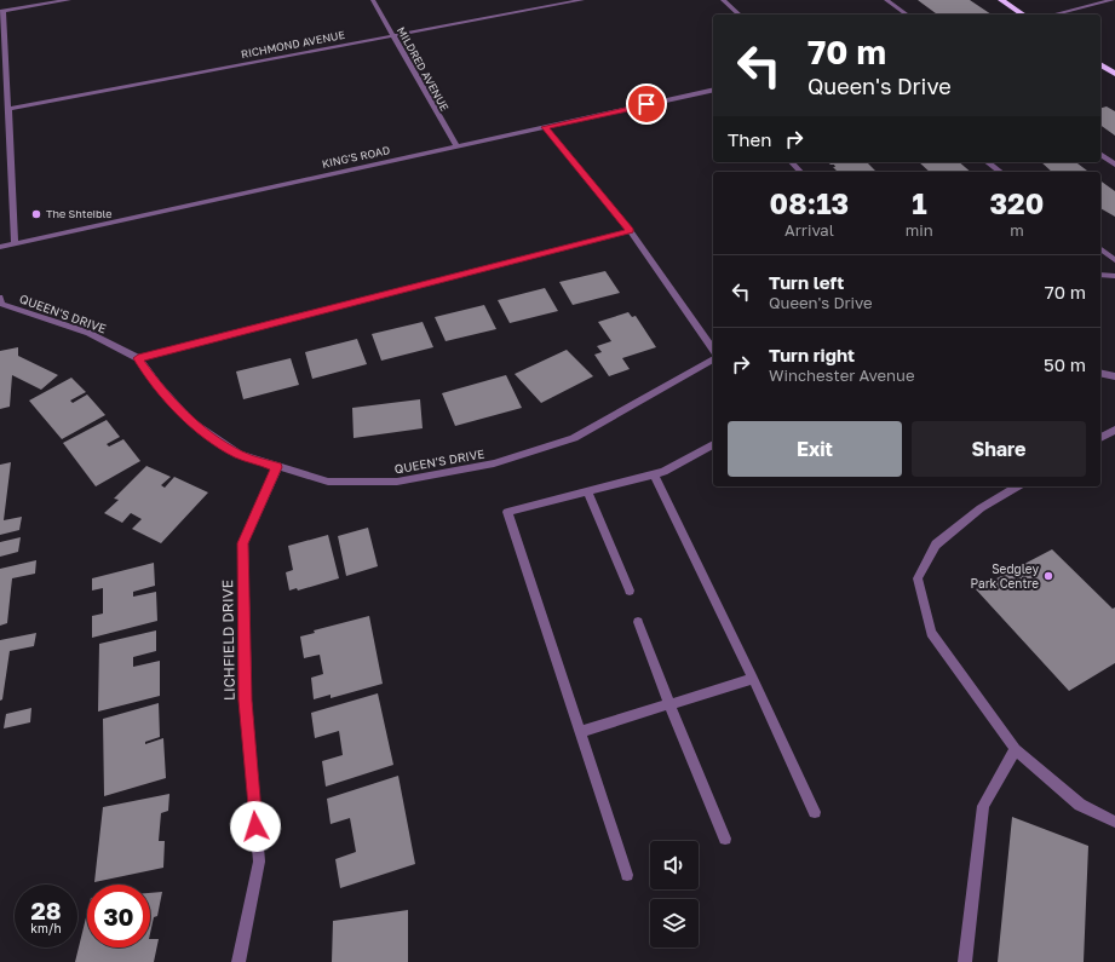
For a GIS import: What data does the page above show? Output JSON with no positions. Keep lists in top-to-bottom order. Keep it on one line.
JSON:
{"streets":{"street":["RICHMOND AVENUE","MILDRED AVENUE","KING'S ROAD","QUEEN'S DRIVE","LICHFIELD DRIVE"]},"crossings":[["RICHMOND AVENUE","MILDRED AVENUE"],["MILDRED AVENUE","KING'S ROAD"],["QUEEN'S DRIVE","LICHFIELD DRIVE"]],"places":["The Shteible","Sedgley Park Centre"],"page":{"turn":["70 m","Queen's Drive"],"then":"Then","eta":["08:13","Arrival","1","min","320","m"],"list":[{"name":"Turn left","note":"Queen's Drive","value":"70 m"},{"name":"Turn right","note":"Winchester Avenue","value":"50 m"}],"buttons":["Exit","Share"],"speed":"28 km/h","limit":"30"}}
